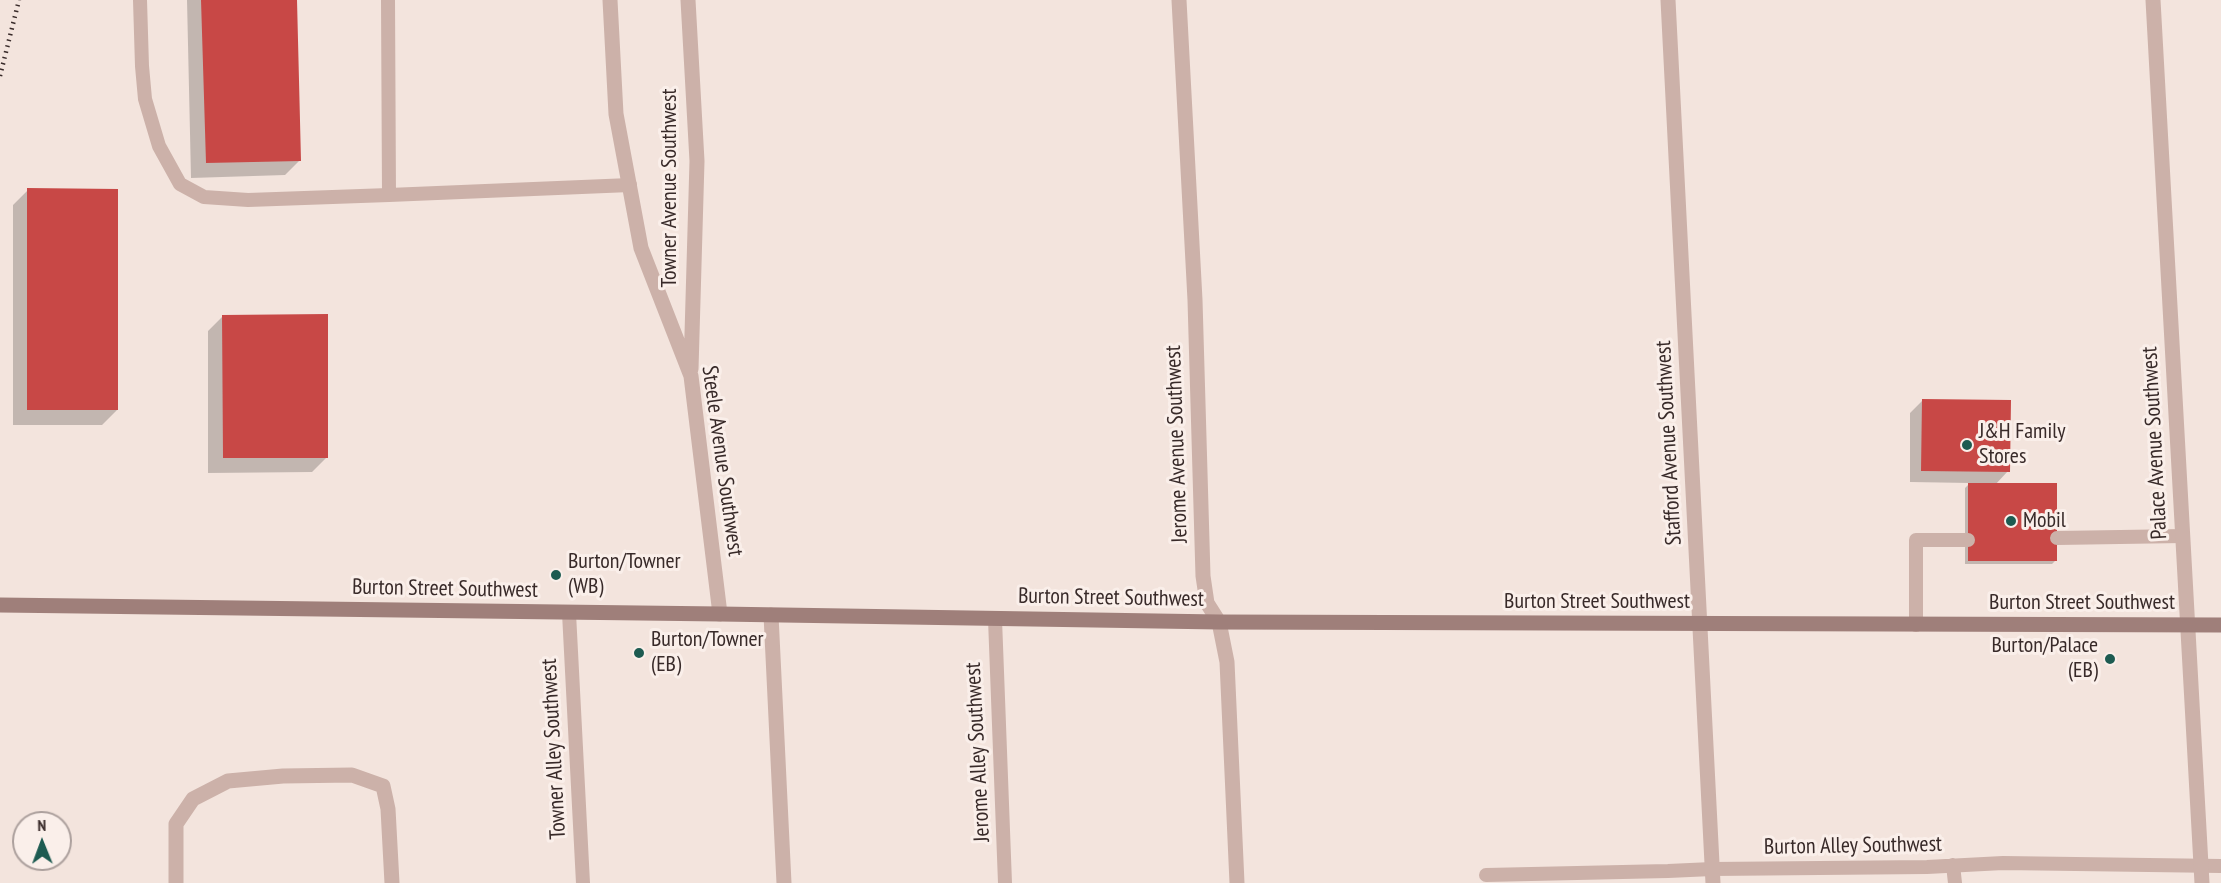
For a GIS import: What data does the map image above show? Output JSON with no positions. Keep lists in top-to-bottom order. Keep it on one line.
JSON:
{"streets":{"main road":["Burton Street Southwest"],"street":["Towner Avenue Southwest","Stafford Avenue Southwest","Palace Avenue Southwest","Jerome Avenue Southwest","Steele Avenue Southwest"],"lane":["Towner Alley Southwest","Jerome Alley Southwest","Burton Alley Southwest"]},"crossings":[["Towner Avenue Southwest","Steele Avenue Southwest"],["Stafford Avenue Southwest","Burton Street Southwest"],["Stafford Avenue Southwest","Burton Alley Southwest"],["Palace Avenue Southwest","Burton Street Southwest"],["Palace Avenue Southwest","Burton Alley Southwest"],["Jerome Avenue Southwest","Burton Street Southwest"],["Steele Avenue Southwest","Burton Street Southwest"],["Burton Street Southwest","Towner Alley Southwest"],["Burton Street Southwest","Jerome Alley Southwest"]],"places":["J&H Family Stores","Mobil","Burton/Towner (WB)","Burton/Towner (EB)","Burton/Palace (EB)"],"north":"top"}
